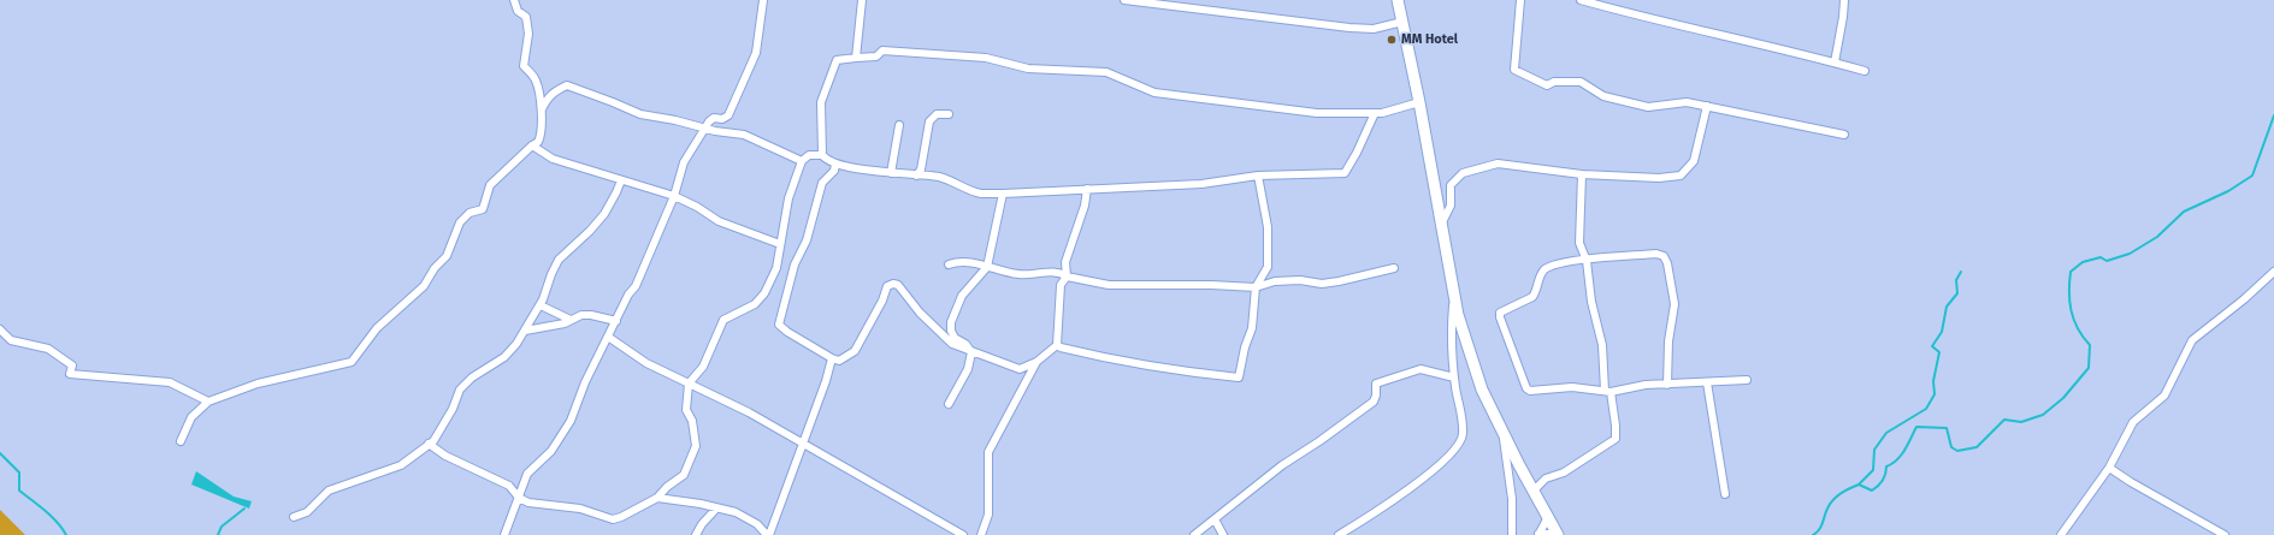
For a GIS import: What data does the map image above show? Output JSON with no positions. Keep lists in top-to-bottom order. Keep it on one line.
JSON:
{"places":["MM Hotel"]}
